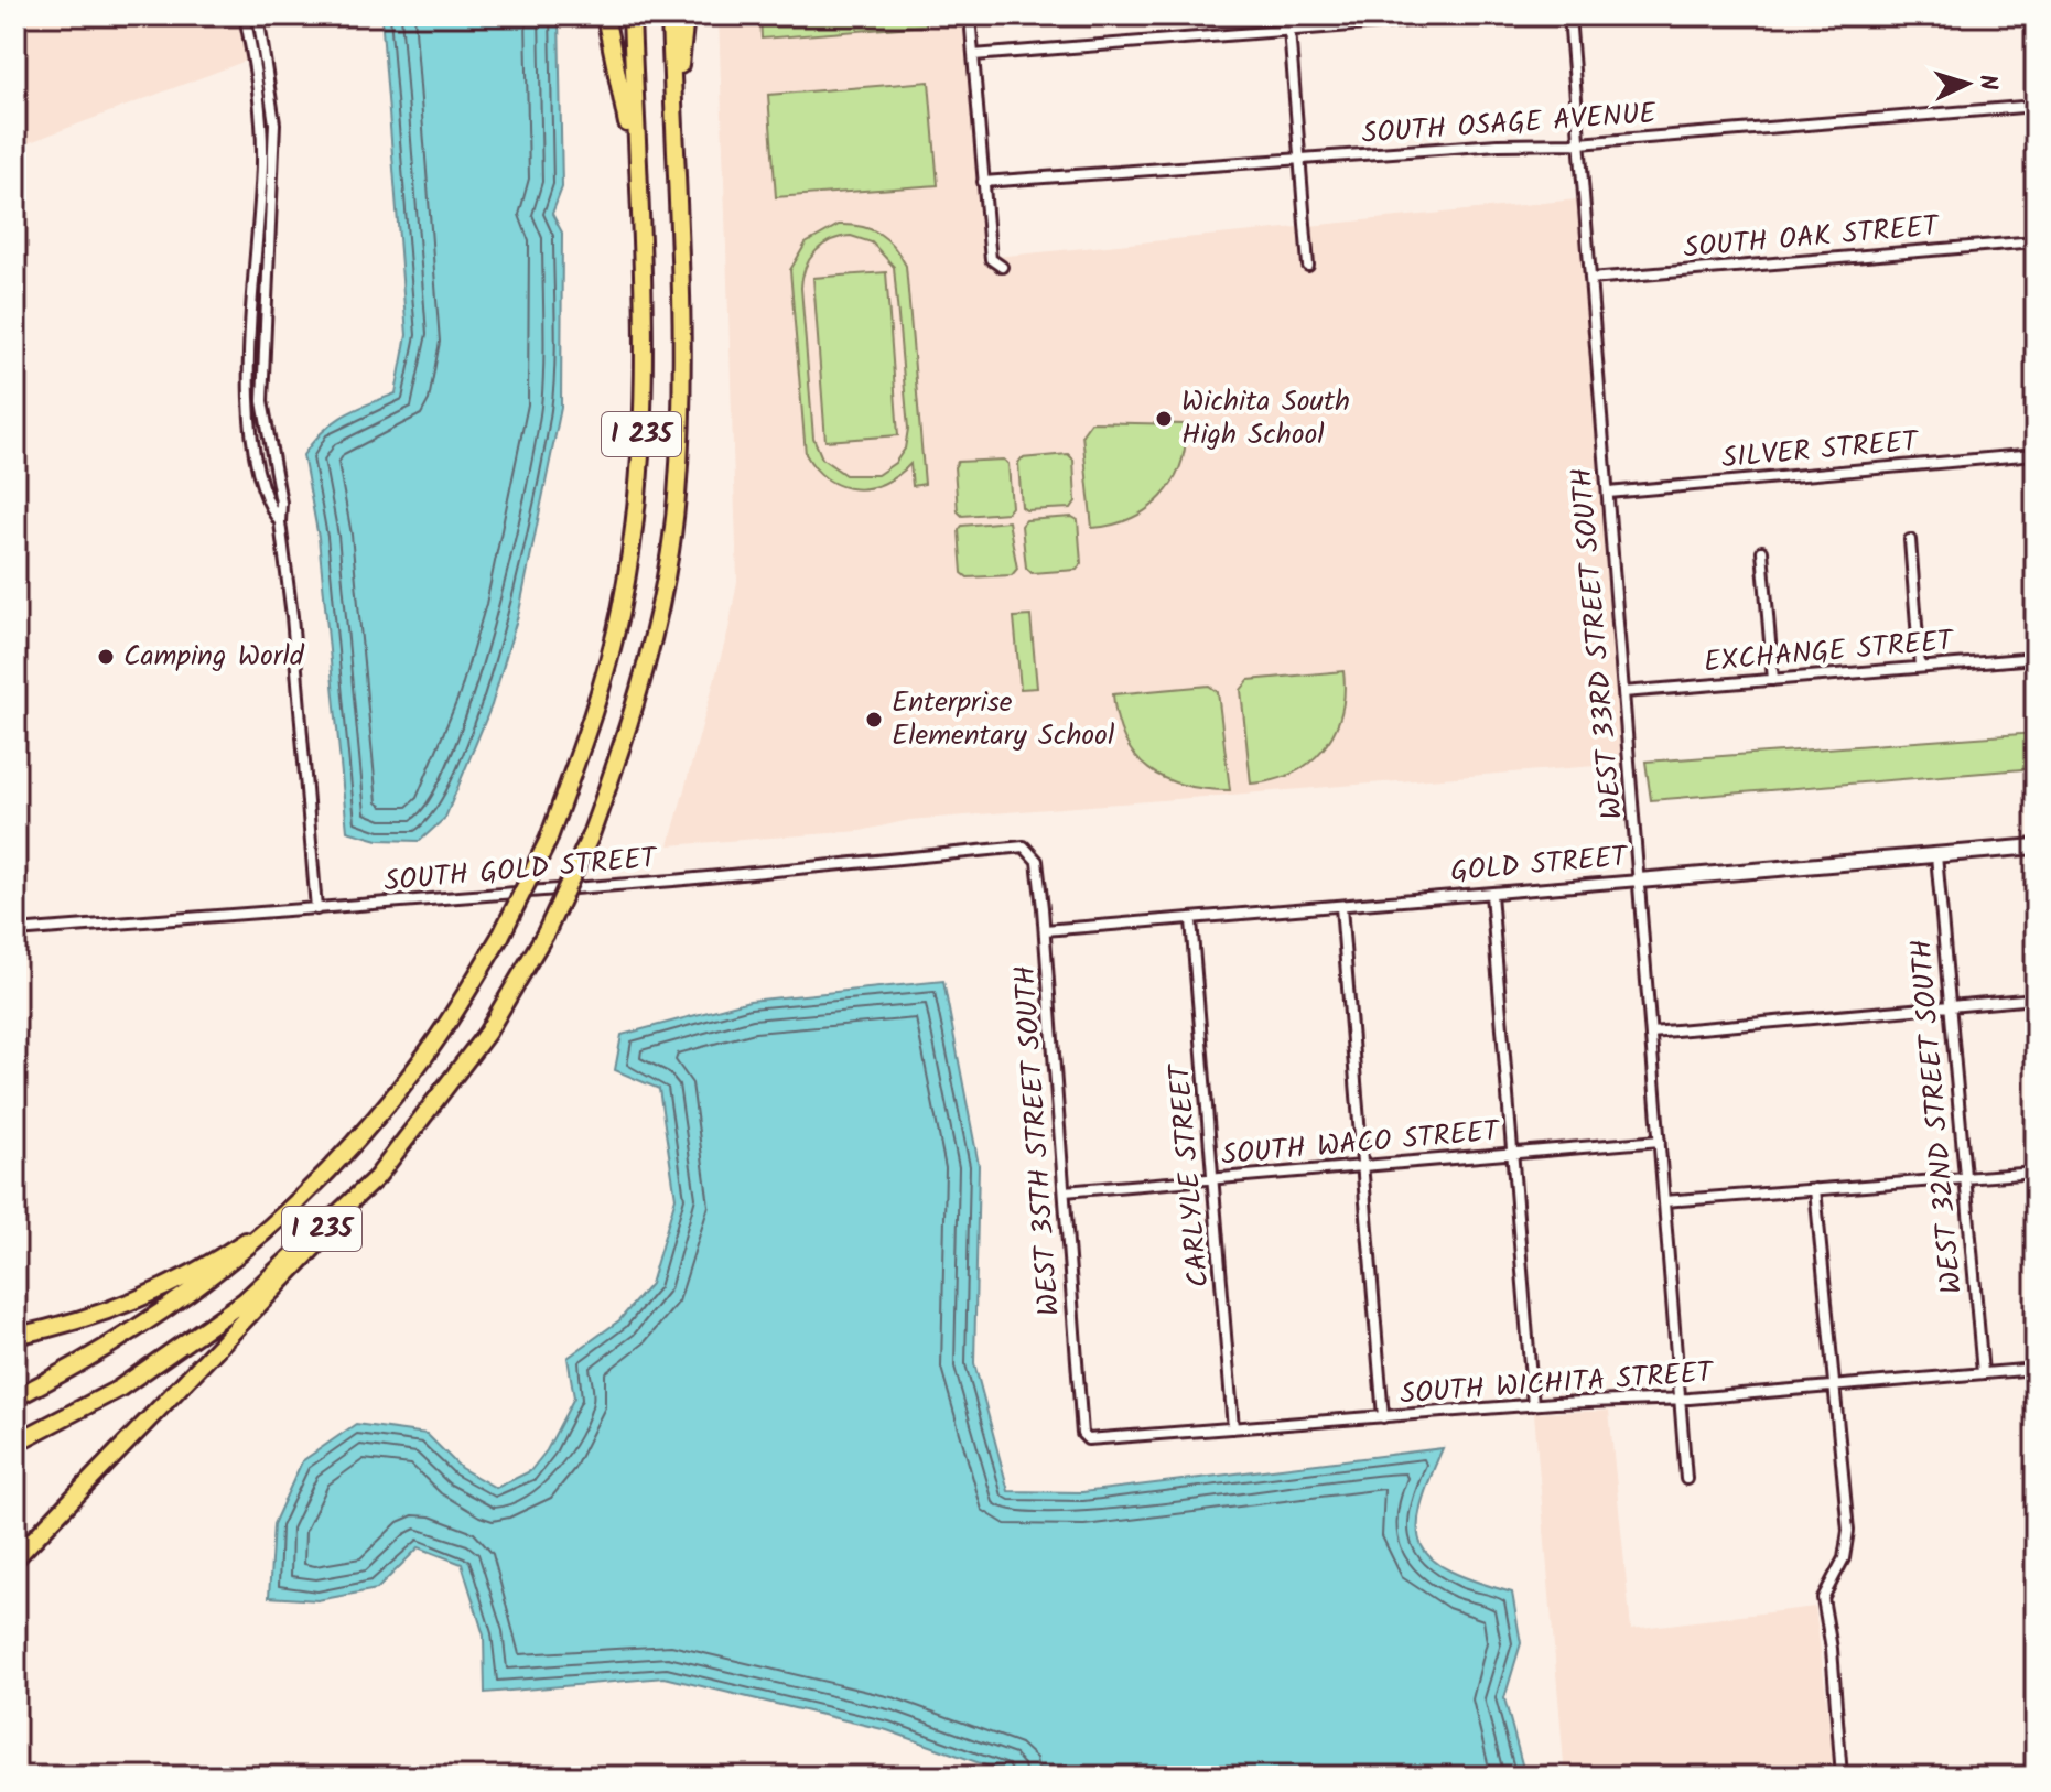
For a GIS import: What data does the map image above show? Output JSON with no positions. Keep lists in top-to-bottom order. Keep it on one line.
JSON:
{"streets":{"highway":["I 235"],"street":["SOUTH OSAGE AVENUE","SOUTH OAK STREET","SILVER STREET","WEST 33RD STREET SOUTH","EXCHANGE STREET","GOLD STREET","SOUTH GOLD STREET","WEST 32ND STREET SOUTH","WEST 35TH STREET SOUTH","SOUTH WACO STREET","CARLYLE STREET","SOUTH WICHITA STREET"]},"crossings":[["SOUTH OSAGE AVENUE","WEST 33RD STREET SOUTH"],["SOUTH OAK STREET","WEST 33RD STREET SOUTH"],["SILVER STREET","WEST 33RD STREET SOUTH"],["WEST 33RD STREET SOUTH","EXCHANGE STREET"],["WEST 33RD STREET SOUTH","GOLD STREET"],["WEST 33RD STREET SOUTH","SOUTH WACO STREET"],["WEST 33RD STREET SOUTH","SOUTH WICHITA STREET"],["GOLD STREET","WEST 32ND STREET SOUTH"],["GOLD STREET","WEST 35TH STREET SOUTH"],["GOLD STREET","CARLYLE STREET"],["SOUTH GOLD STREET","WEST 35TH STREET SOUTH"],["WEST 32ND STREET SOUTH","SOUTH WICHITA STREET"],["WEST 35TH STREET SOUTH","SOUTH WACO STREET"],["WEST 35TH STREET SOUTH","SOUTH WICHITA STREET"],["SOUTH WACO STREET","CARLYLE STREET"],["CARLYLE STREET","SOUTH WICHITA STREET"]],"places":["Wichita South High School","Camping World","Enterprise Elementary School"],"north":"right"}
